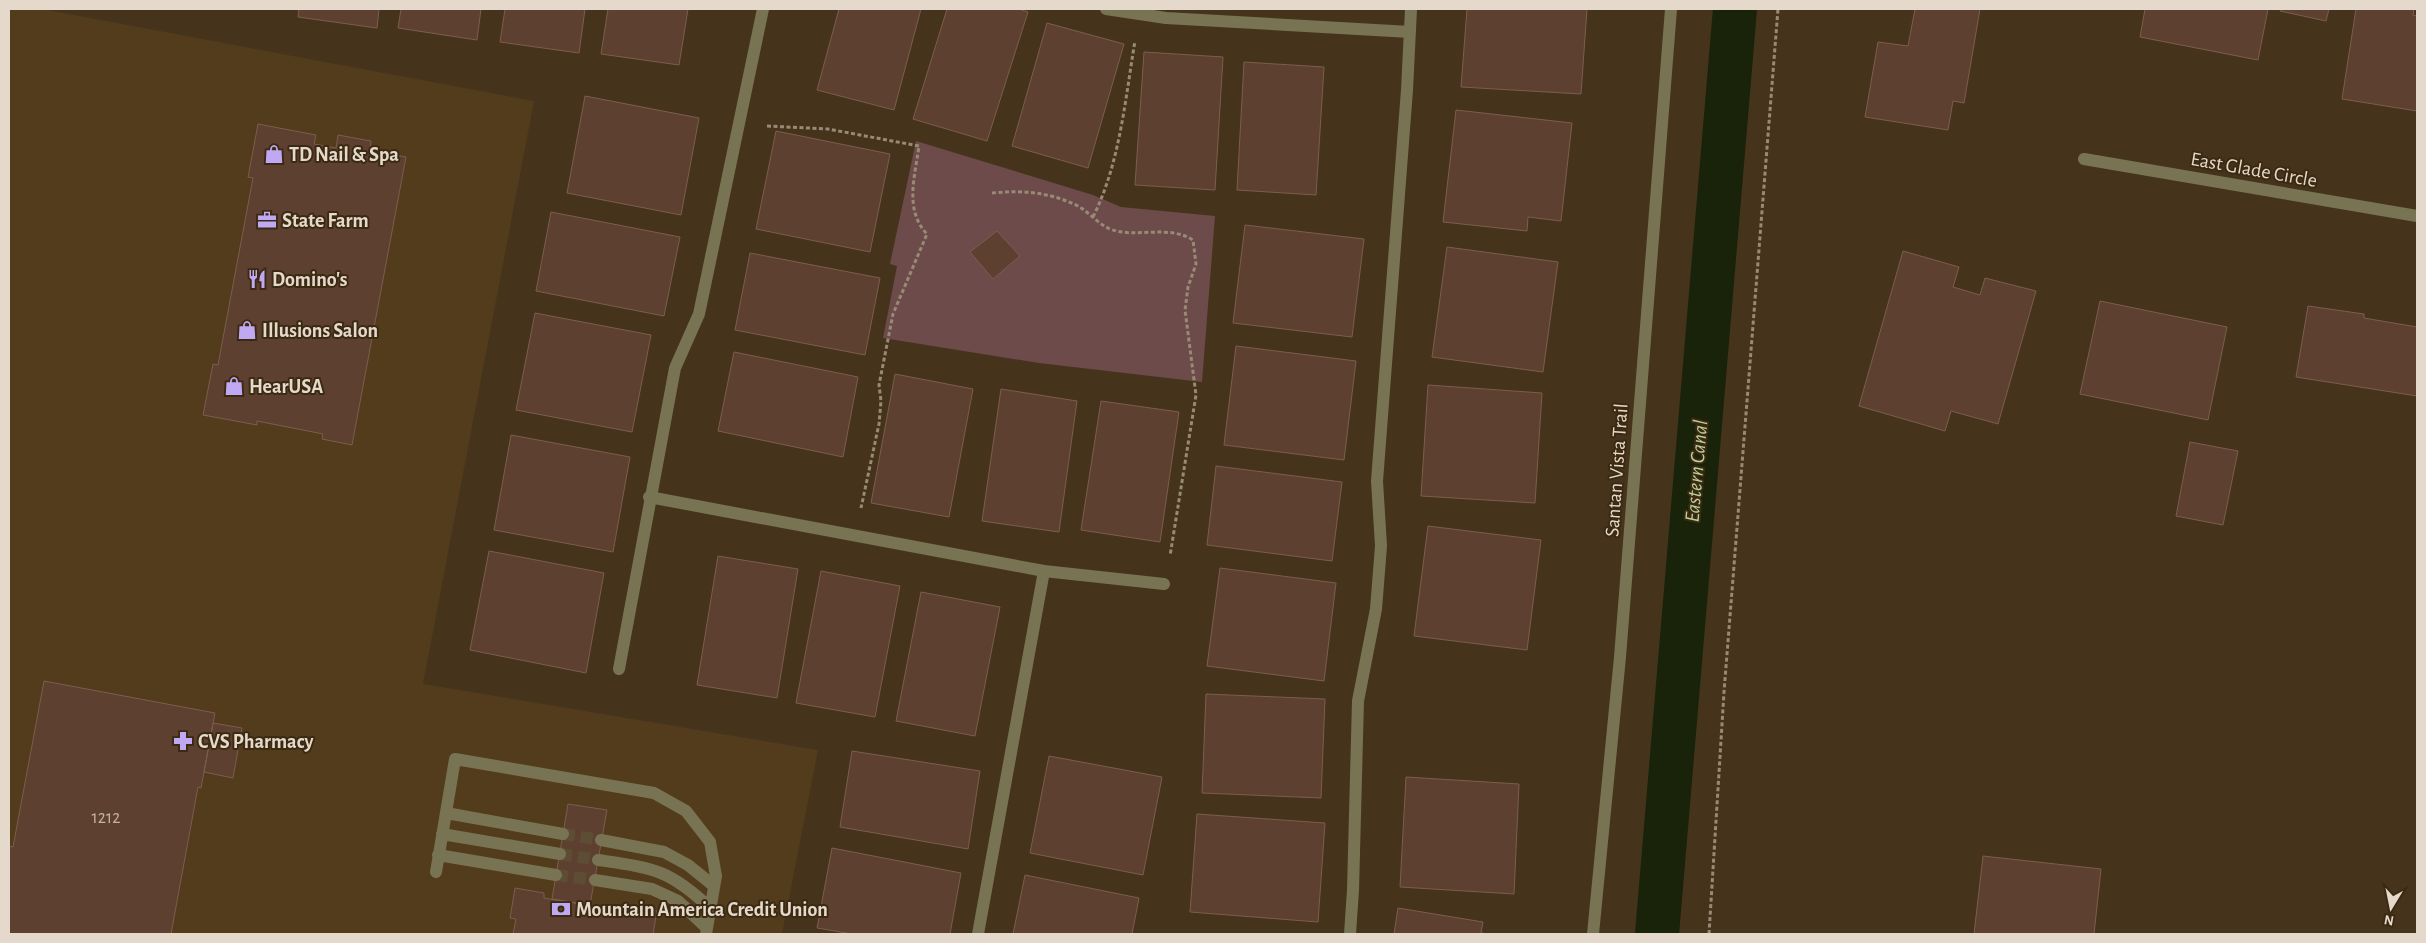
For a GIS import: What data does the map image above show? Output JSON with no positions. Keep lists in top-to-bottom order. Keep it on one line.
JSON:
{"streets":{"street":["East Glade Circle","Santan Vista Trail"]},"water":["Eastern Canal"],"places":{"shop":["TD Nail & Spa","Illusions Salon","HearUSA"],"office":["State Farm"],"restaurant":["Domino's"],"pharmacy":["CVS Pharmacy"],"bank":["Mountain America Credit Union"]},"house_numbers":["1212"],"north":"bottom"}
